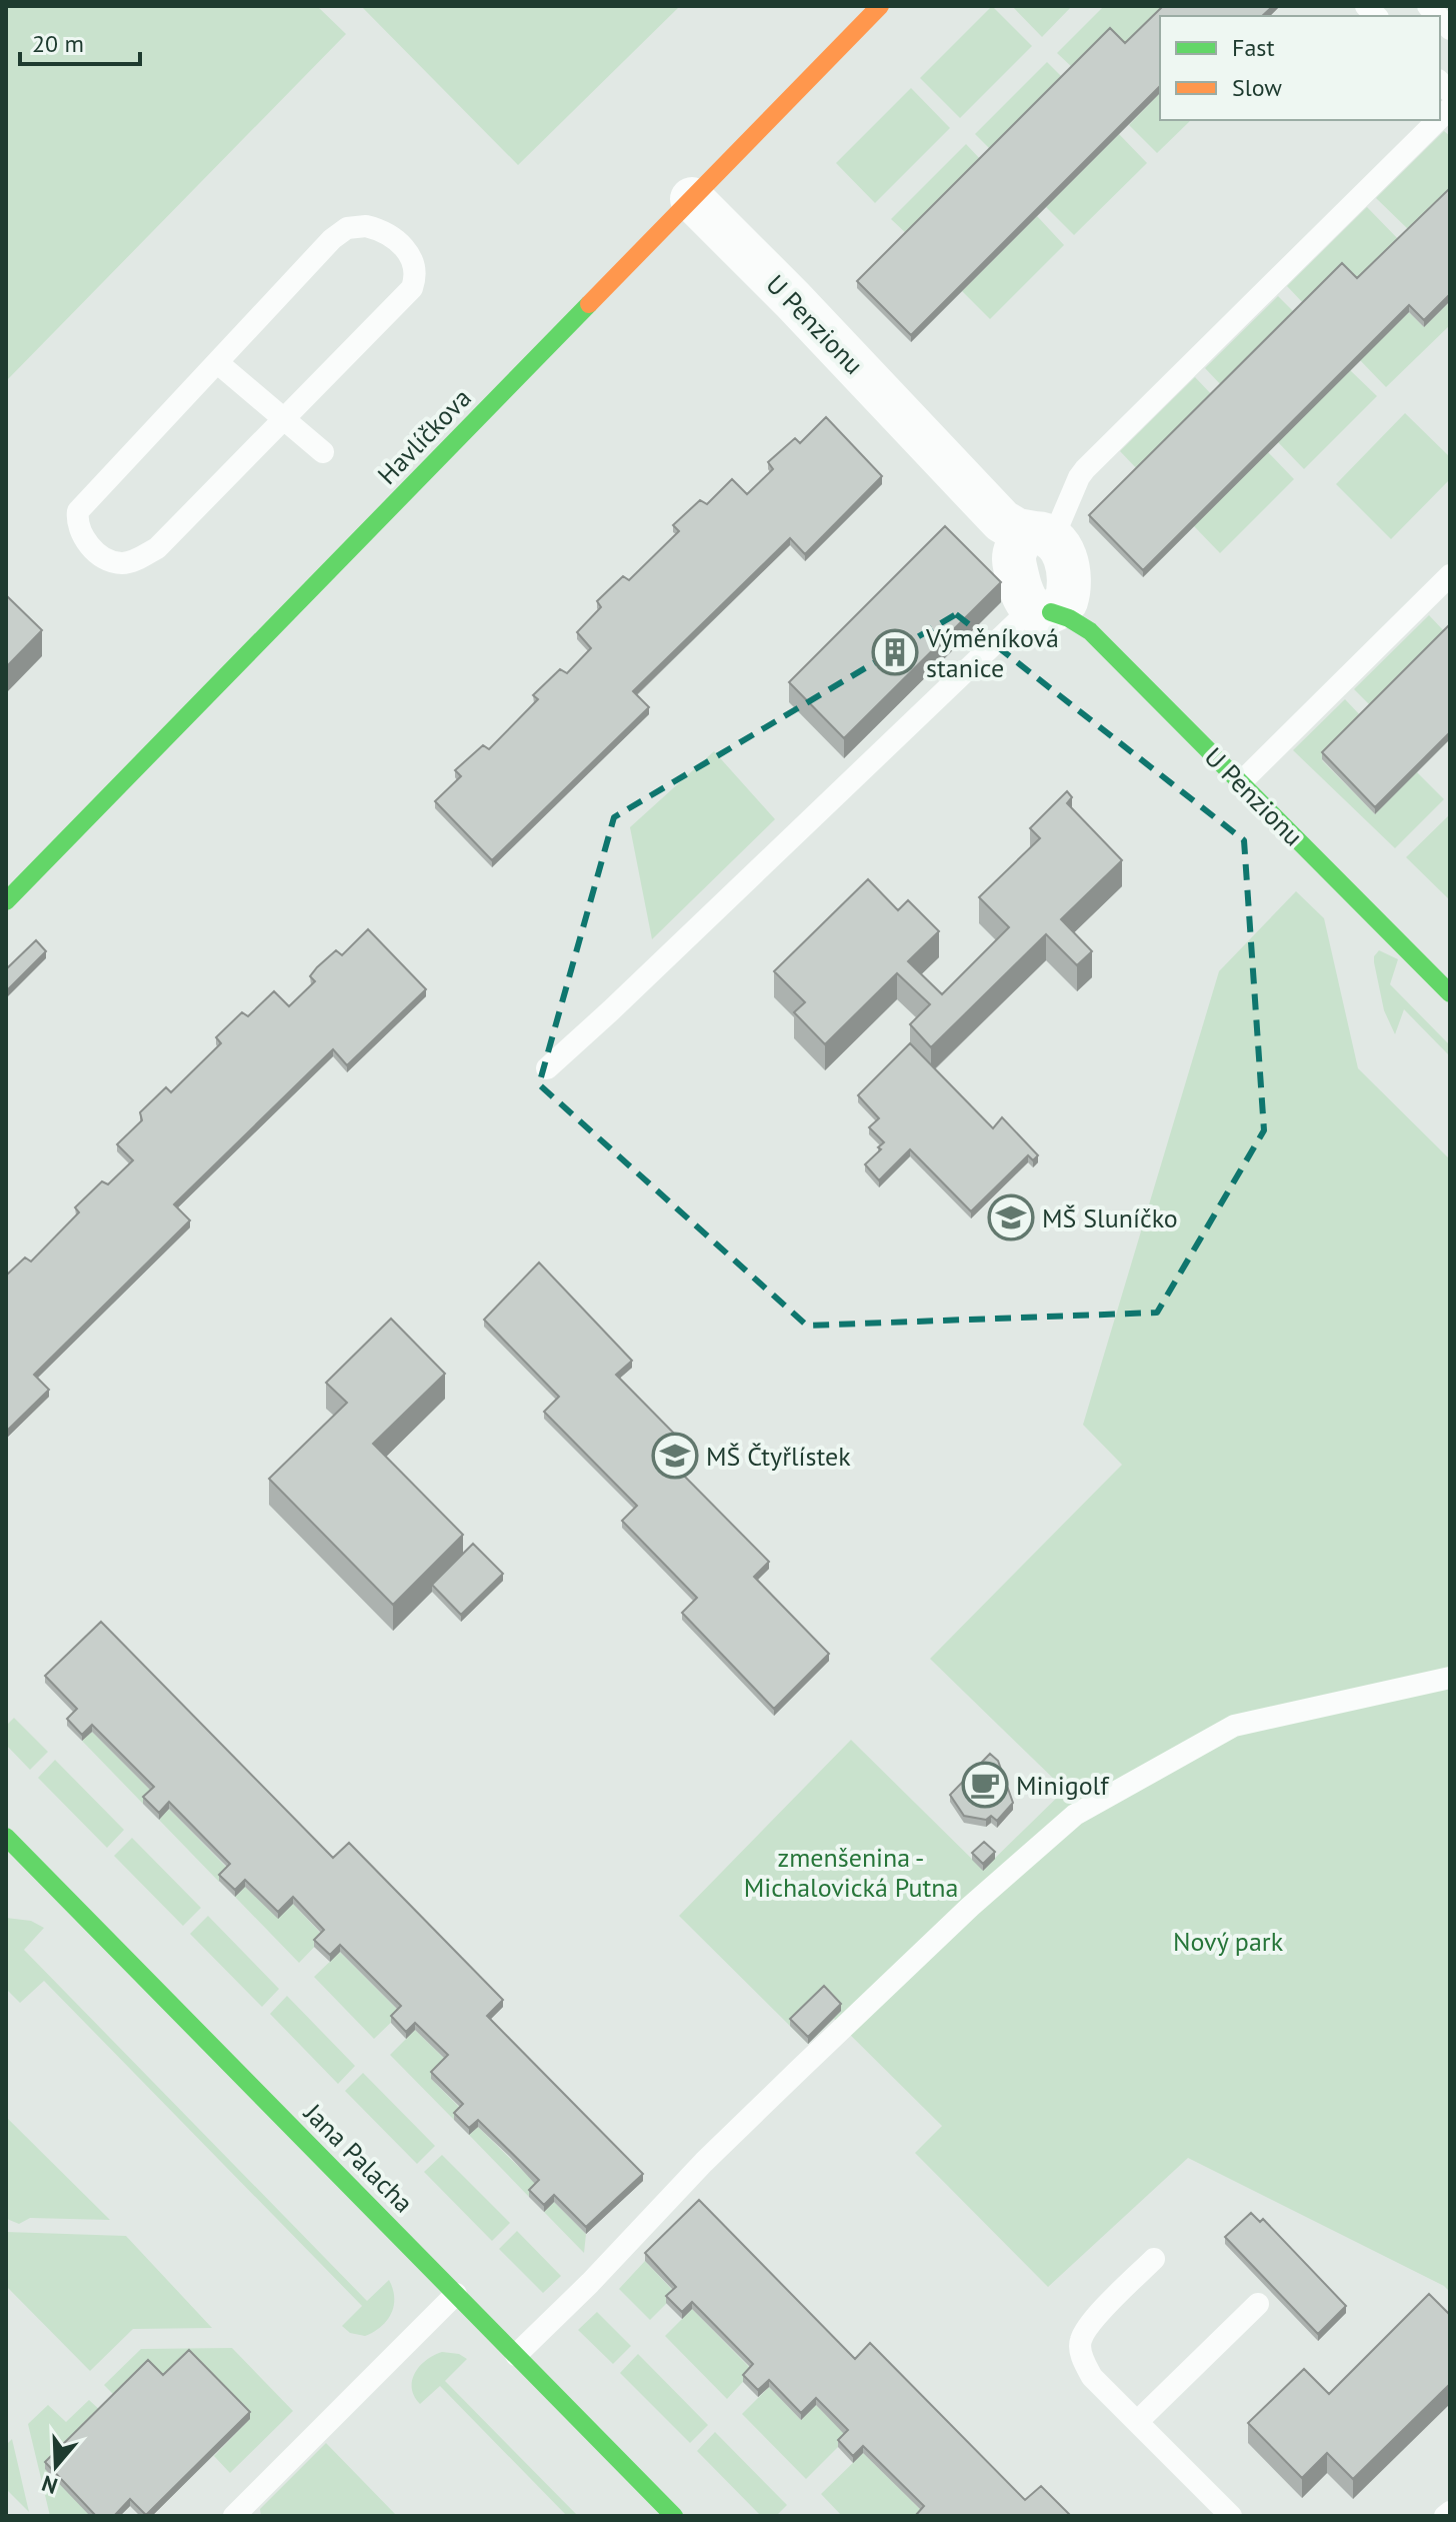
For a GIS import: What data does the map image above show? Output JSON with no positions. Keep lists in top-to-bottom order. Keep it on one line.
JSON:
{"streets":{"street":["U Penzionu","Havlíčkova","Jana Palacha"]},"crossings":[["U Penzionu","Havlíčkova"]],"parks":["zmenšenina - Michalovická Putna","Nový park"],"places":{"building":["Výměníková stanice"],"school or university":["MŠ Sluníčko","MŠ Čtyřlístek"],"cafe":["Minigolf"]},"legend":["Fast","Slow"],"scale_bar":"20 m","north":"bottom"}
